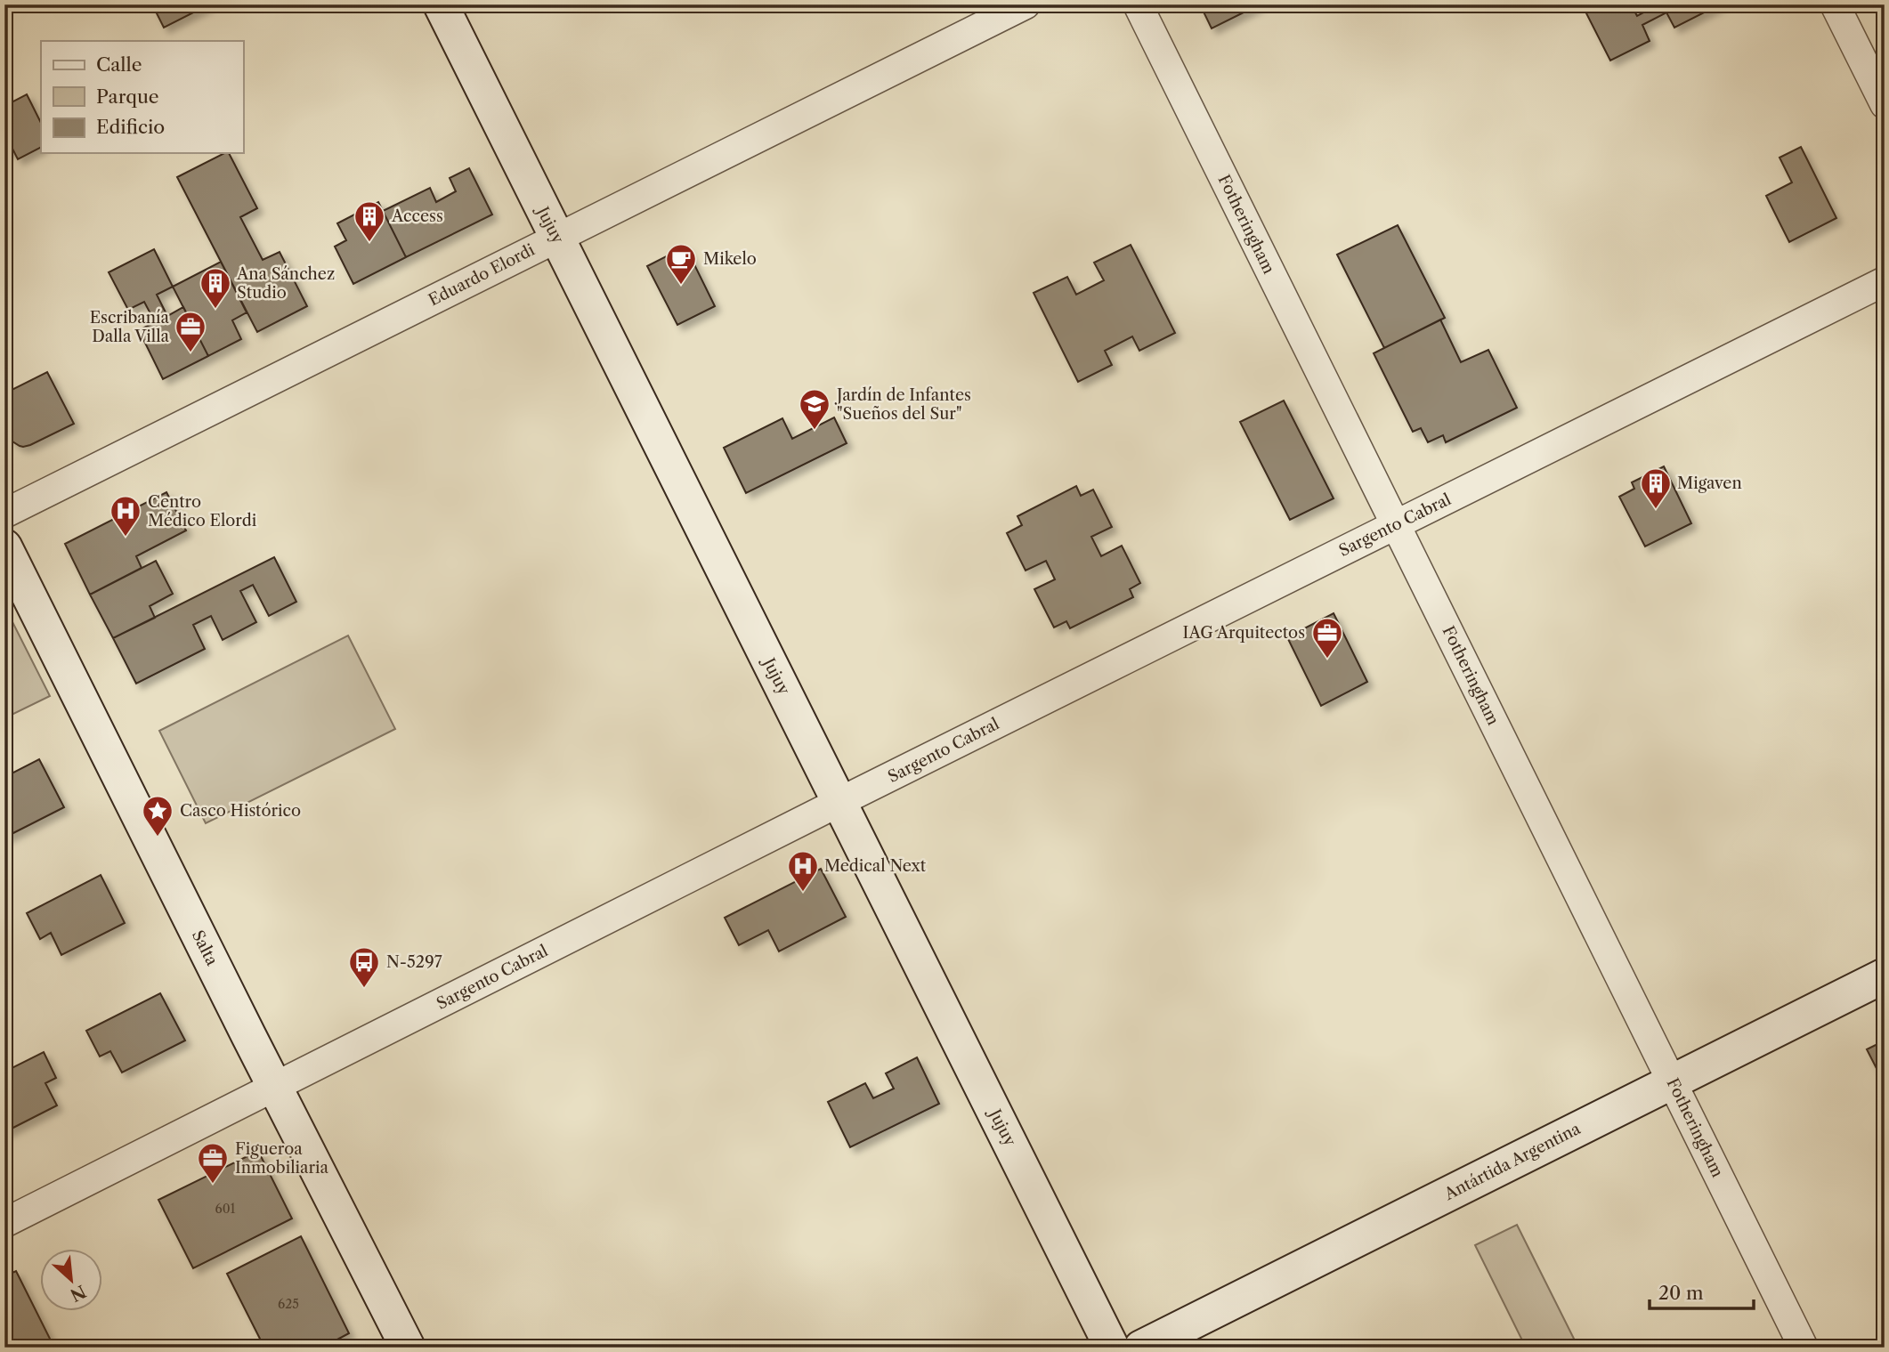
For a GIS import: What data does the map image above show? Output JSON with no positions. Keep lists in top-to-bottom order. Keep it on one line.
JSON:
{"streets":{"street":["Fotheringham","Jujuy","Eduardo Elordi","Sargento Cabral","Salta","Antártida Argentina"]},"crossings":[["Fotheringham","Sargento Cabral"],["Fotheringham","Antártida Argentina"],["Jujuy","Eduardo Elordi"],["Jujuy","Sargento Cabral"],["Sargento Cabral","Salta"]],"places":{"building":["Access","Ana Sánchez Studio","Migaven"],"cafe":["Mikelo"],"office":["Escribanía Dalla Villa","IAG Arquitectos","Figueroa Inmobiliaria"],"school or university":["Jardín de Infantes \"Sueños del Sur\""],"hospital":["Centro Médico Elordi","Medical Next"],"place":["Casco Histórico"],"bus stop":["N-5297"]},"house_numbers":["601","625"],"legend":["Calle","Parque","Edificio"],"scale_bar":"20 m","north":"bottom right"}
